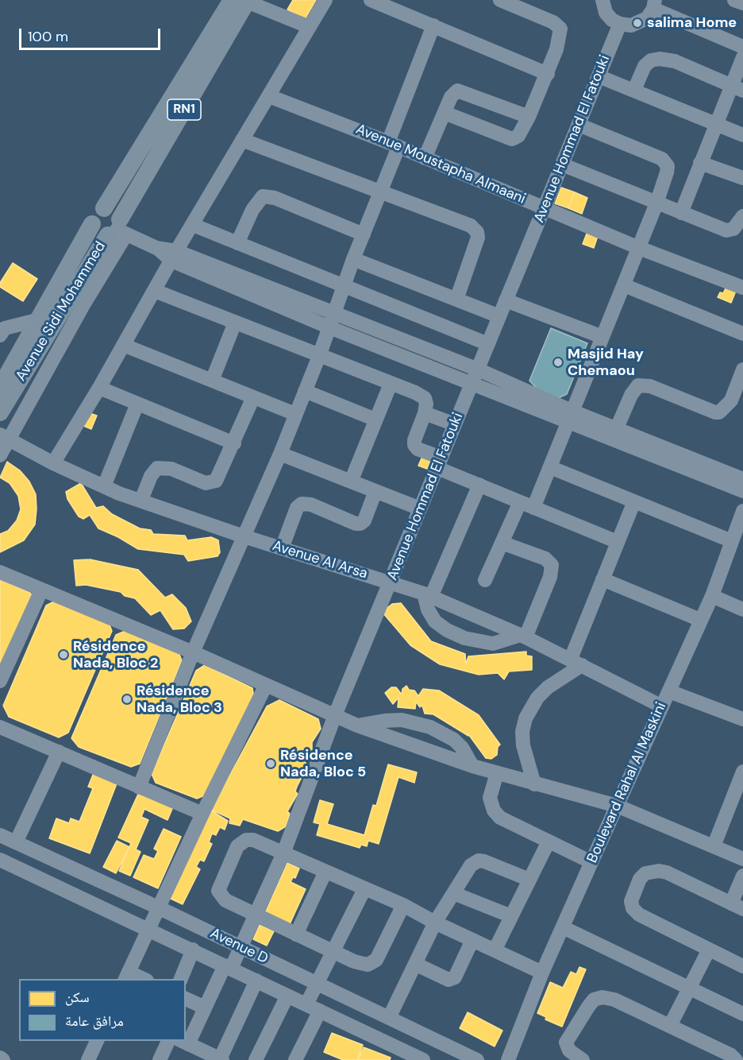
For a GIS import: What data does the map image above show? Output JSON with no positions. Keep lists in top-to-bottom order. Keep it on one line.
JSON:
{"streets":{"main road":["RN1","Avenue Sidi Mohammed"],"street":["Avenue Hommad El Fatouki","Avenue Moustapha Almaani","Avenue Al Arsa","Boulevard Rahal Al Maskini","Avenue D"]},"crossings":[["RN1","Avenue Sidi Mohammed"],["Avenue Hommad El Fatouki","Avenue Moustapha Almaani"],["Avenue Hommad El Fatouki","Avenue Al Arsa"],["Avenue Hommad El Fatouki","Avenue D"],["Avenue Al Arsa","Boulevard Rahal Al Maskini"]],"places":["salima Home","Masjid Hay Chemaou","Résidence Nada, Bloc 2","Résidence Nada, Bloc 3","Résidence Nada, Bloc 5"],"legend":["سكن","مرافق عامة"],"scale_bar":"100 m"}
